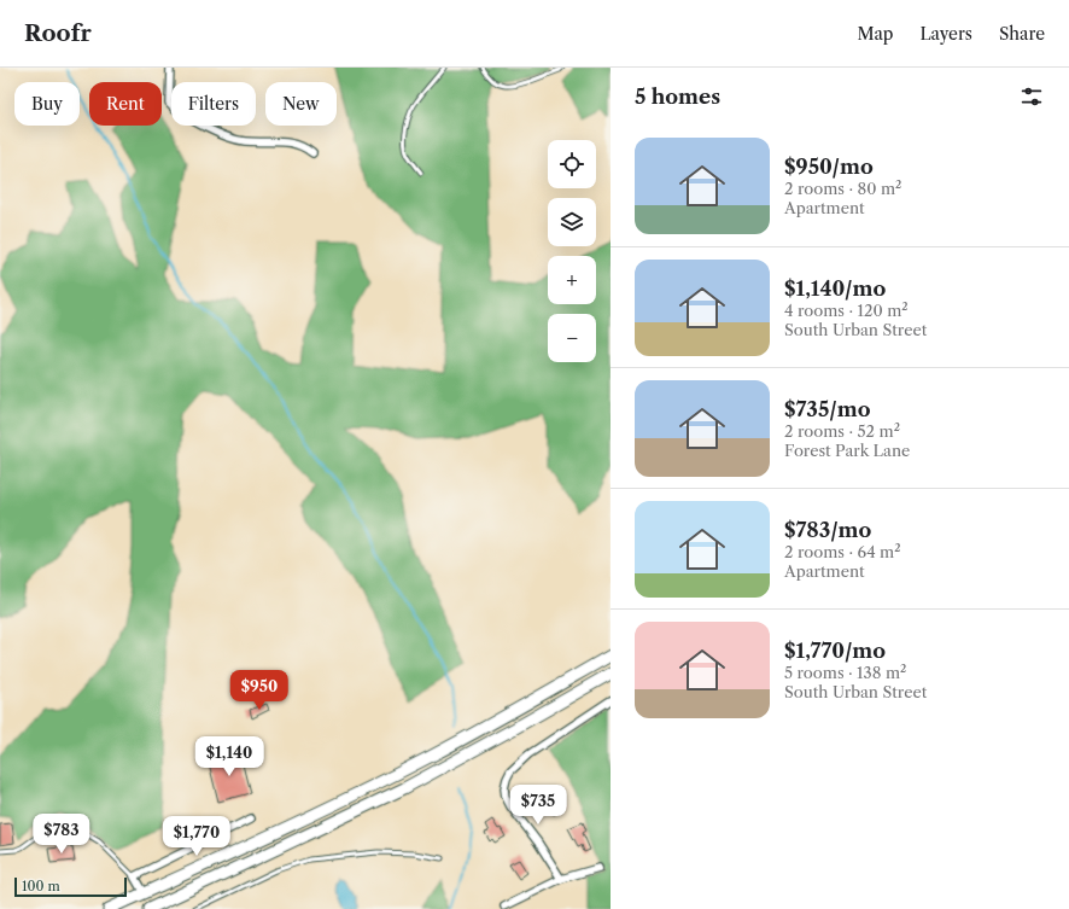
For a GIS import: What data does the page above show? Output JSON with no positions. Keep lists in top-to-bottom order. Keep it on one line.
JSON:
{"scale_bar":"100 m","page":{"header":"Roofr","nav":["Map","Layers","Share"],"heading":"5 homes","chip":["Buy","Rent","Filters","New"],"list":[{"name":"$950/mo","note":"2 rooms · 80 m² · Apartment"},{"name":"$1,140/mo","note":"4 rooms · 120 m² · South Urban Street"},{"name":"$735/mo","note":"2 rooms · 52 m² · Forest Park Lane"},{"name":"$783/mo","note":"2 rooms · 64 m² · Apartment"},{"name":"$1,770/mo","note":"5 rooms · 138 m² · South Urban Street"}],"map_buttons":["+","−"],"price":["$950","$1,140","$735","$783","$1,770"],"scale":"100 m"}}
